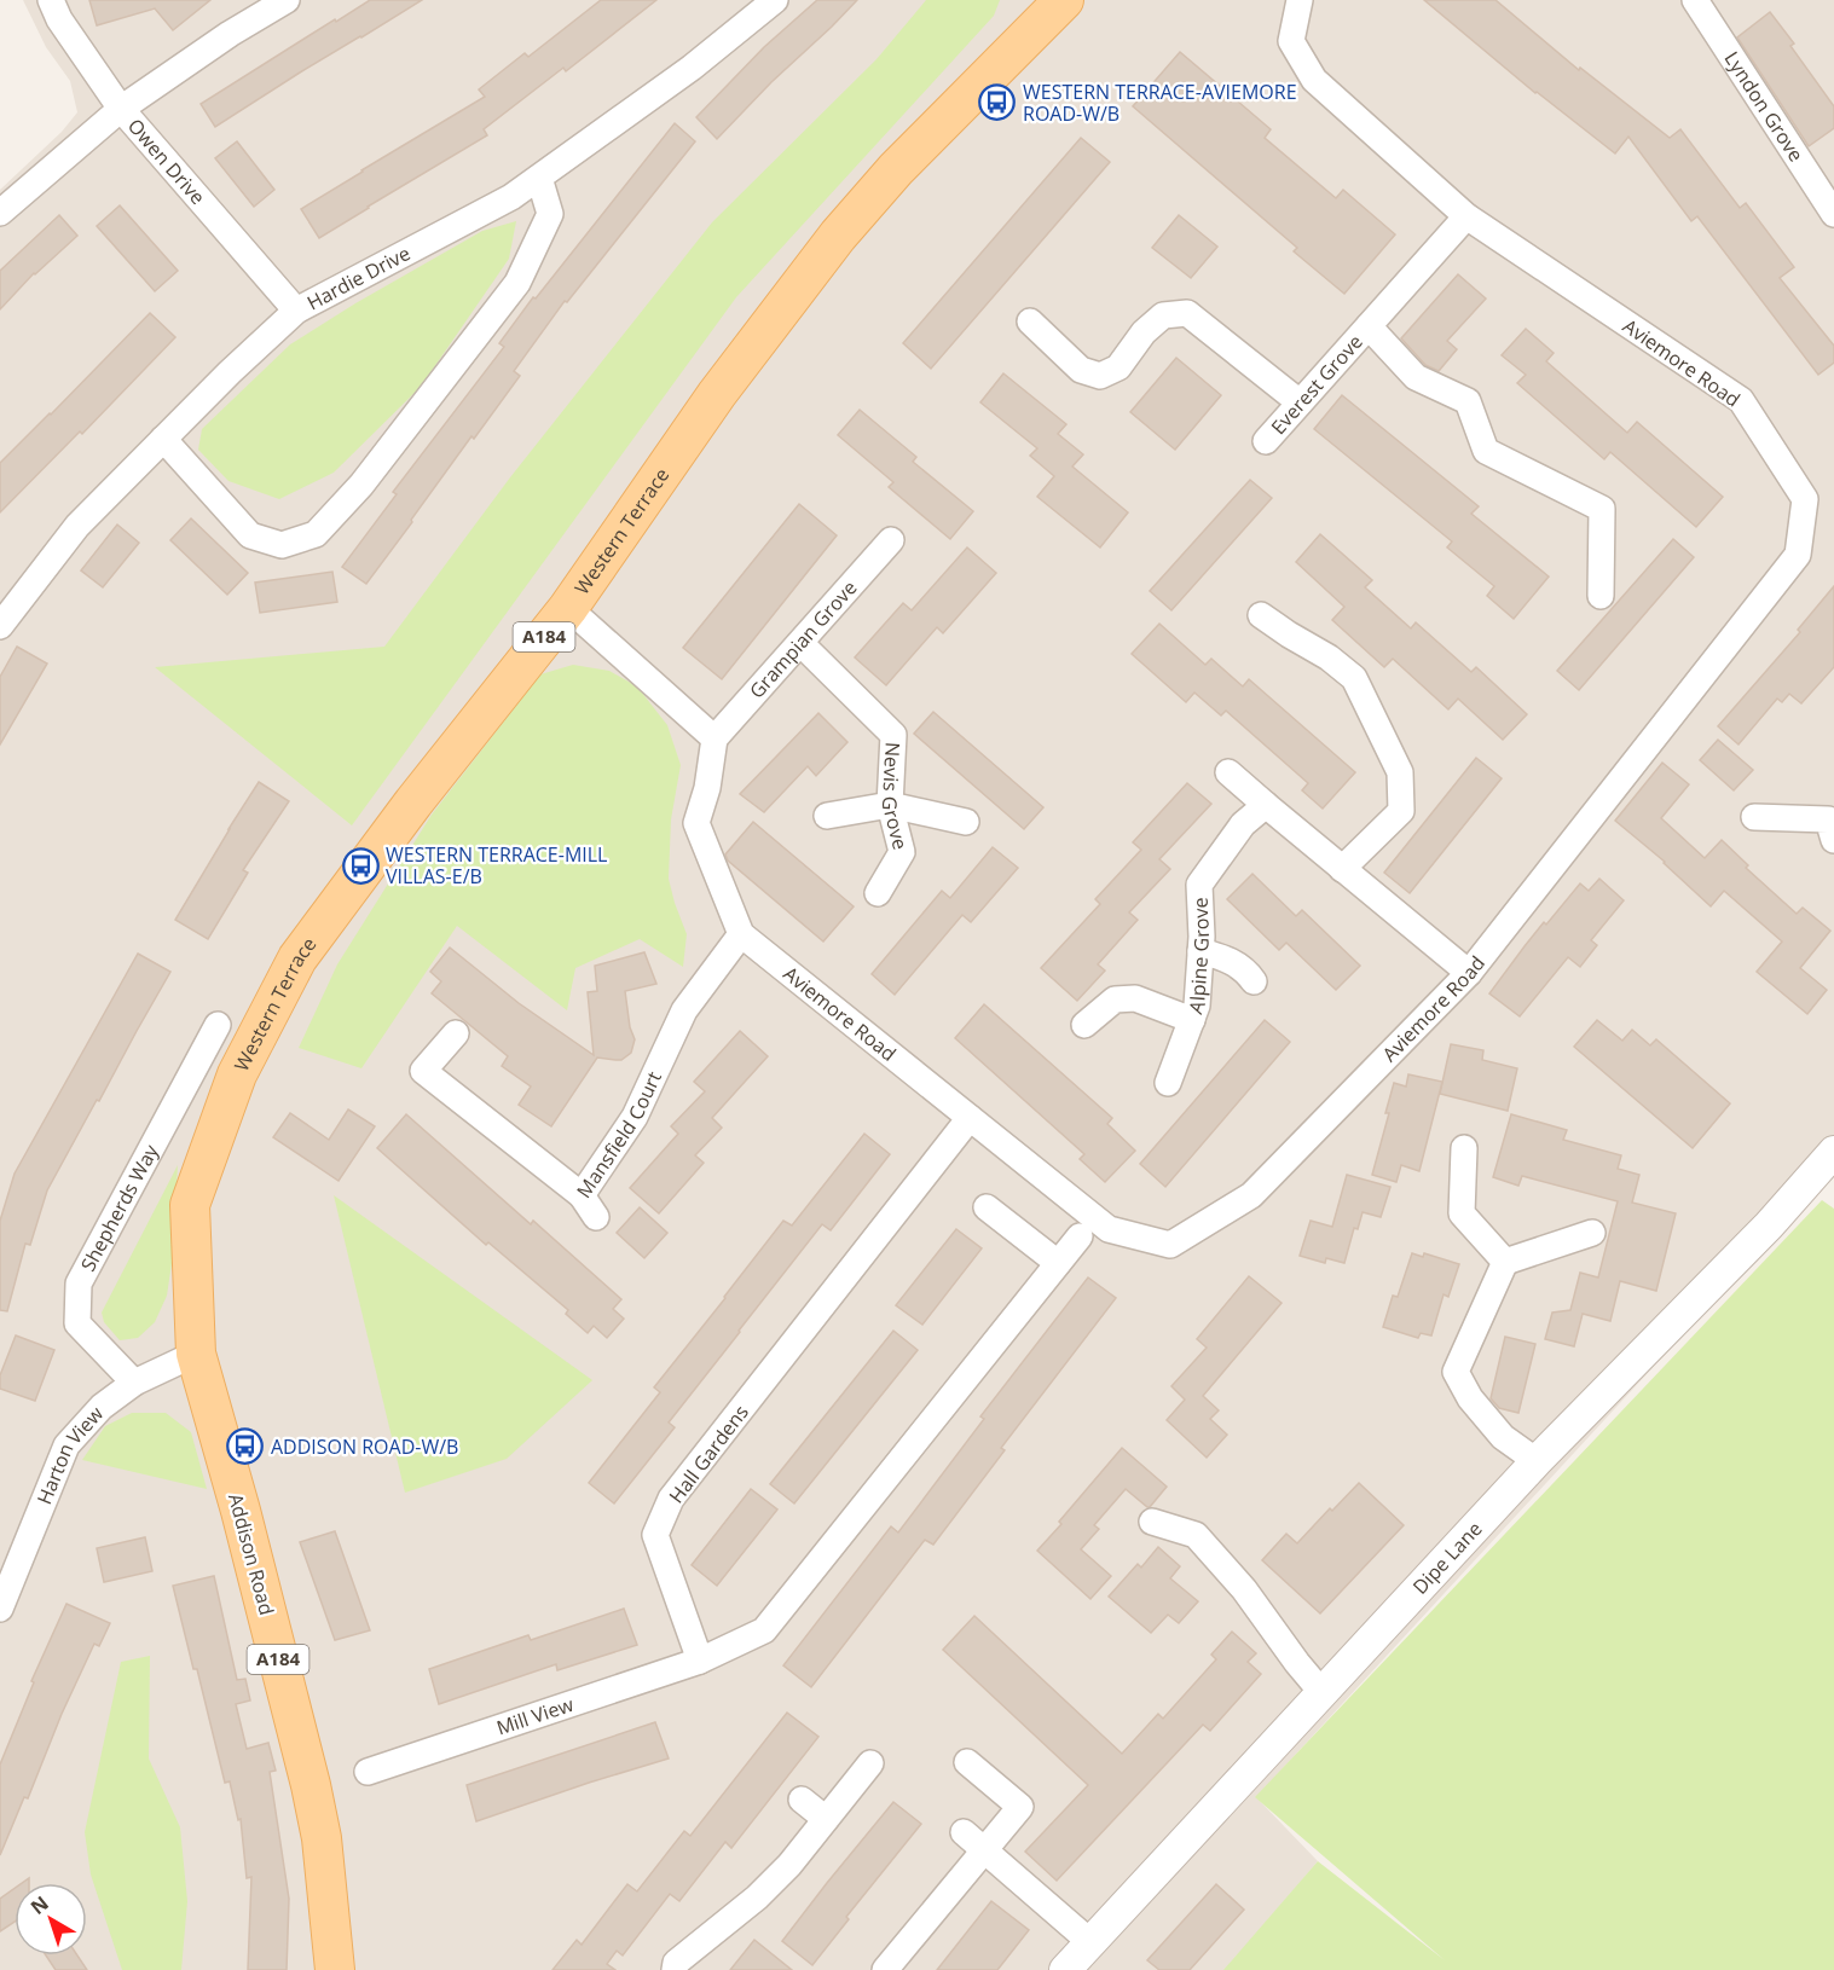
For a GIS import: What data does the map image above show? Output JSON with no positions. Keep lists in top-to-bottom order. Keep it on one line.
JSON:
{"streets":{"main road":["Western Terrace","A184","Addison Road"],"street":["Lyndon Grove","Owen Drive","Hardie Drive","Aviemore Road","Everest Grove","Grampian Grove","Nevis Grove","Alpine Grove","Mansfield Court","Shepherds Way","Hall Gardens","Harton View","Dipe Lane","Mill View"]},"crossings":[["Owen Drive","Hardie Drive"],["Aviemore Road","Everest Grove"],["Aviemore Road","Grampian Grove"],["Aviemore Road","Mansfield Court"],["Aviemore Road","Hall Gardens"],["Western Terrace","Harton View"],["Western Terrace","Addison Road"],["Grampian Grove","Nevis Grove"],["Shepherds Way","Harton View"],["Hall Gardens","Mill View"],["Harton View","Addison Road"]],"places":{"bus stop":["WESTERN TERRACE-AVIEMORE ROAD-W/B","WESTERN TERRACE-MILL VILLAS-E/B","ADDISON ROAD-W/B"]},"north":"top left"}
